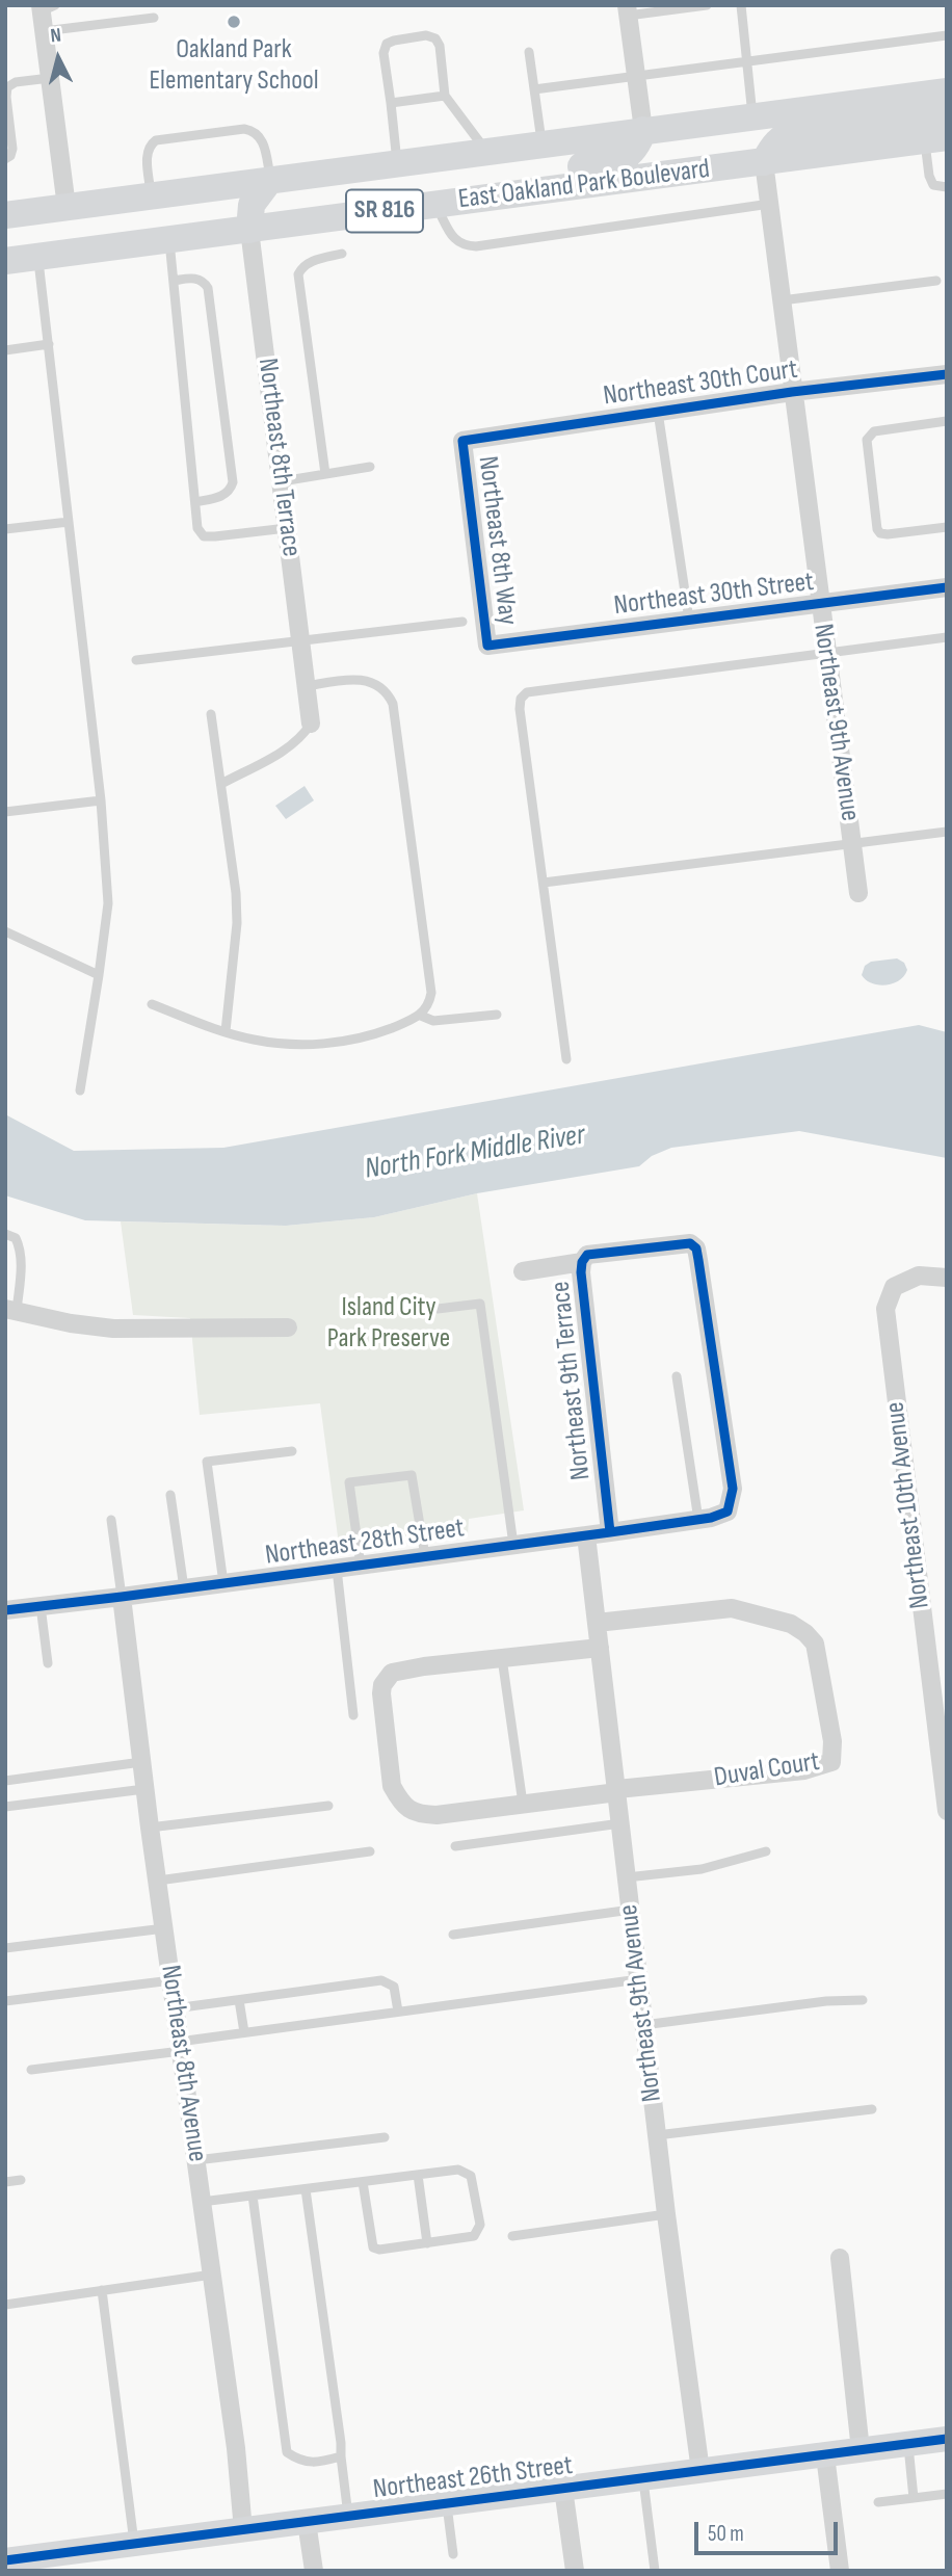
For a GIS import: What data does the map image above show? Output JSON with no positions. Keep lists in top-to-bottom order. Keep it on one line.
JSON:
{"streets":{"main road":["East Oakland Park Boulevard","SR 816"],"street":["Northeast 30th Court","Northeast 8th Terrace","Northeast 8th Way","Northeast 30th Street","Northeast 9th Avenue","Northeast 9th Terrace","Northeast 10th Avenue","Northeast 28th Street","Duval Court","Northeast 8th Avenue","Northeast 26th Street"]},"crossings":[["East Oakland Park Boulevard","Northeast 8th Terrace"],["East Oakland Park Boulevard","Northeast 9th Avenue"],["Northeast 30th Court","Northeast 8th Way"],["Northeast 30th Court","Northeast 9th Avenue"],["Northeast 8th Way","Northeast 30th Street"],["Northeast 30th Street","Northeast 9th Avenue"],["Northeast 9th Avenue","Northeast 28th Street"],["Northeast 9th Avenue","Duval Court"],["Northeast 9th Avenue","Northeast 26th Street"],["Northeast 9th Terrace","Northeast 28th Street"],["Northeast 28th Street","Northeast 8th Avenue"],["Northeast 8th Avenue","Northeast 26th Street"]],"water":["North Fork Middle River"],"parks":["Island City Park Preserve"],"places":["Oakland Park Elementary School"],"scale_bar":"50 m","north":"top"}
